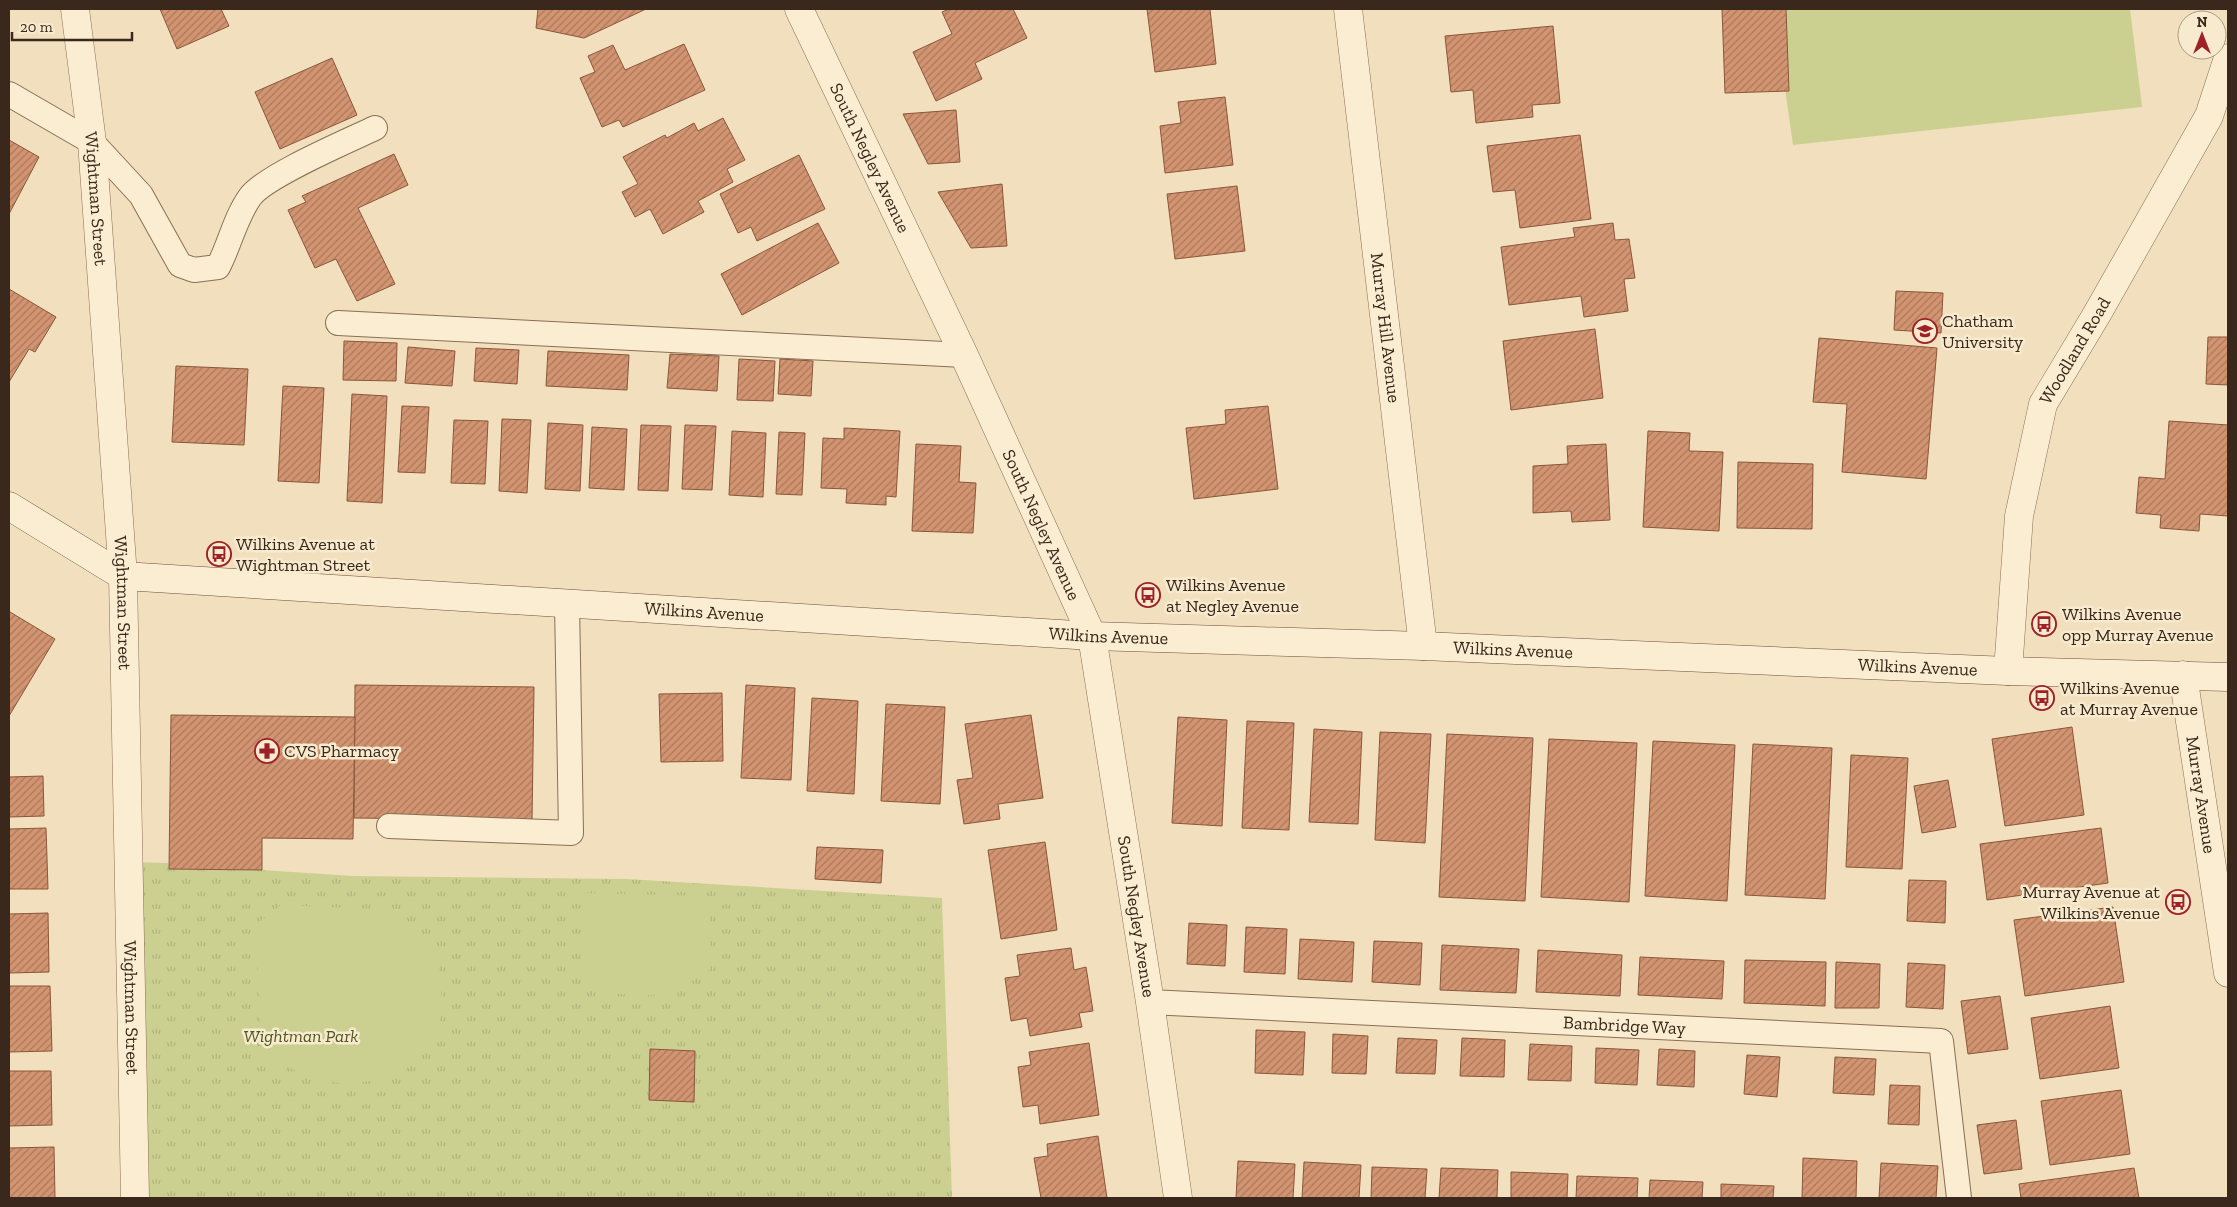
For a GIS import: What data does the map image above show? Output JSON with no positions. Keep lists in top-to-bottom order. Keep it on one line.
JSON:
{"streets":{"street":["South Negley Avenue","Wightman Street","Murray Hill Avenue","Woodland Road","Wilkins Avenue","Murray Avenue"],"lane":["Bambridge Way"]},"crossings":[["South Negley Avenue","Wilkins Avenue"],["South Negley Avenue","Bambridge Way"],["Wightman Street","Wilkins Avenue"],["Murray Hill Avenue","Wilkins Avenue"],["Woodland Road","Wilkins Avenue"],["Wilkins Avenue","Murray Avenue"]],"parks":["Wightman Park"],"places":{"school or university":["Chatham University"],"bus stop":["Wilkins Avenue at Wightman Street","Wilkins Avenue at Negley Avenue","Wilkins Avenue opp Murray Avenue","Wilkins Avenue at Murray Avenue","Murray Avenue at Wilkins Avenue"],"pharmacy":["CVS Pharmacy"]},"scale_bar":"20 m","north":"top"}
